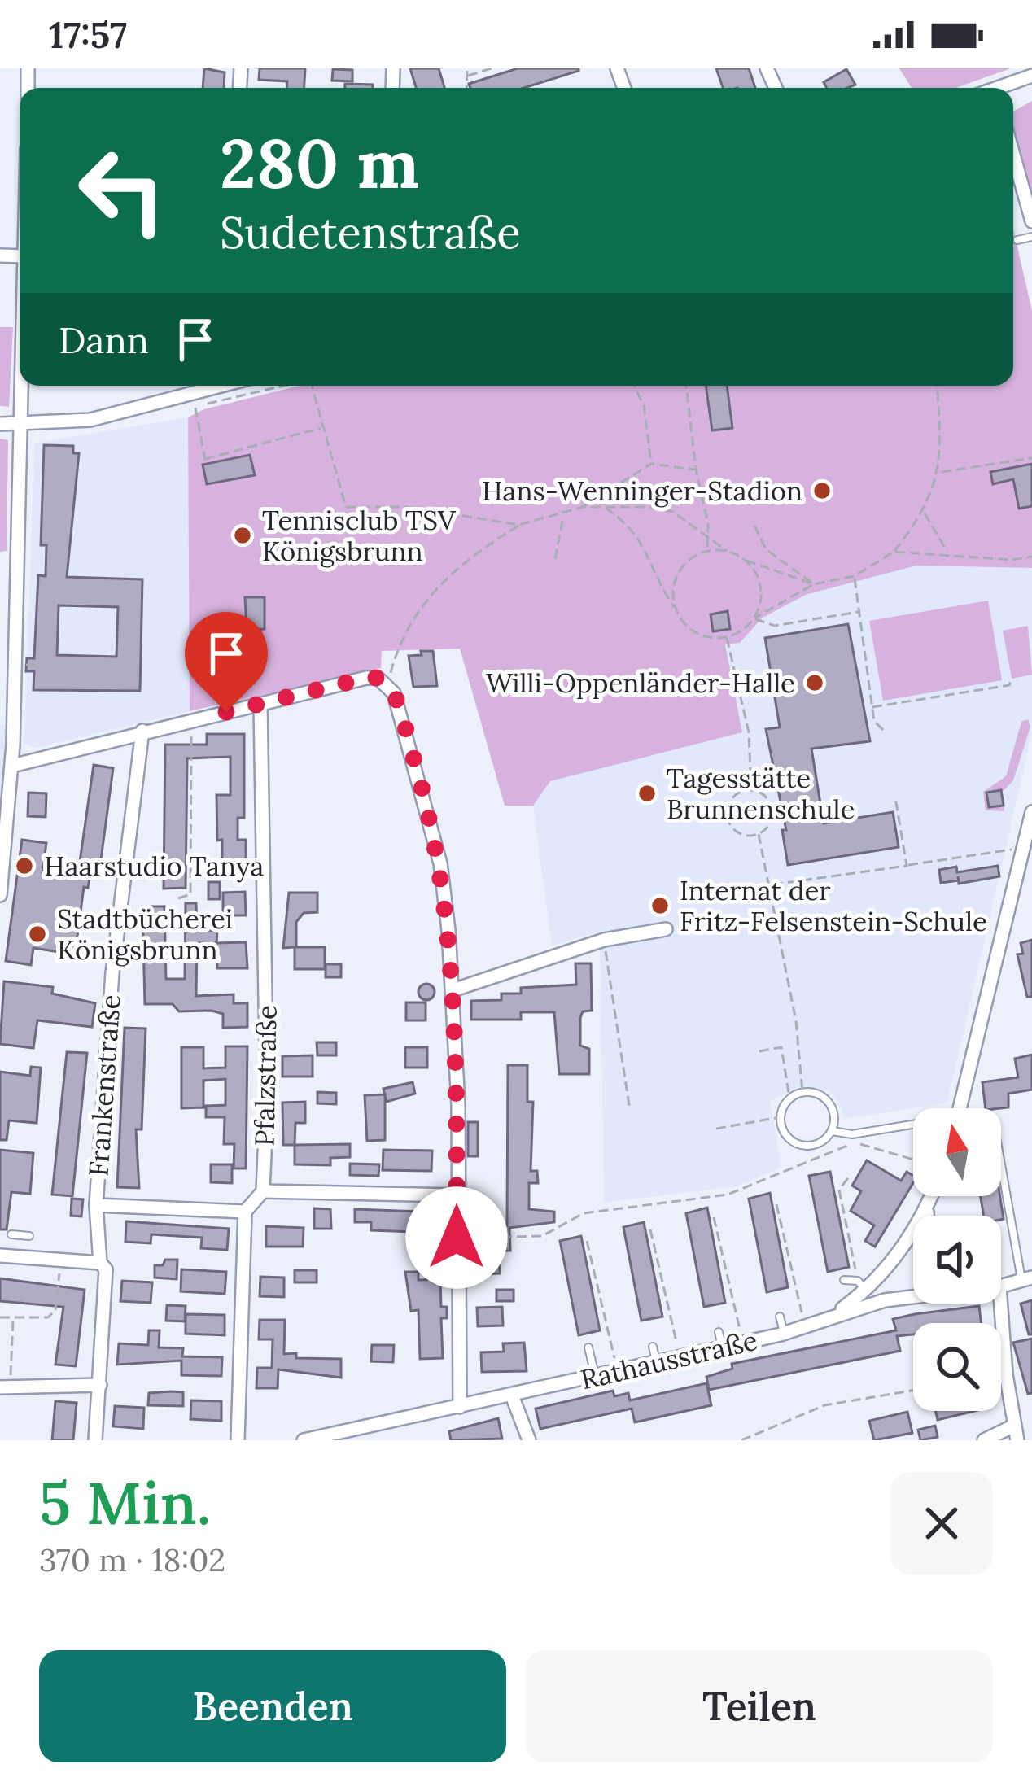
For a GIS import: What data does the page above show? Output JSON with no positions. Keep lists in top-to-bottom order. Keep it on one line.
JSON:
{"streets":{"street":["Pfalzstraße","Frankenstraße","Rathausstraße"]},"places":["Hans-Wenninger-Stadion","Tennisclub TSV Königsbrunn","Willi-Oppenländer-Halle","Tagesstätte Brunnenschule","Haarstudio Tanya","Internat der Fritz-Felsenstein-Schule","Stadtbücherei Königsbrunn"],"north":"top","page":{"status":"17:57","turn":["280 m","Sudetenstraße"],"then":"Dann","heading":["5 Min.","370 m · 18:02"],"buttons":["Beenden","Teilen"]}}
